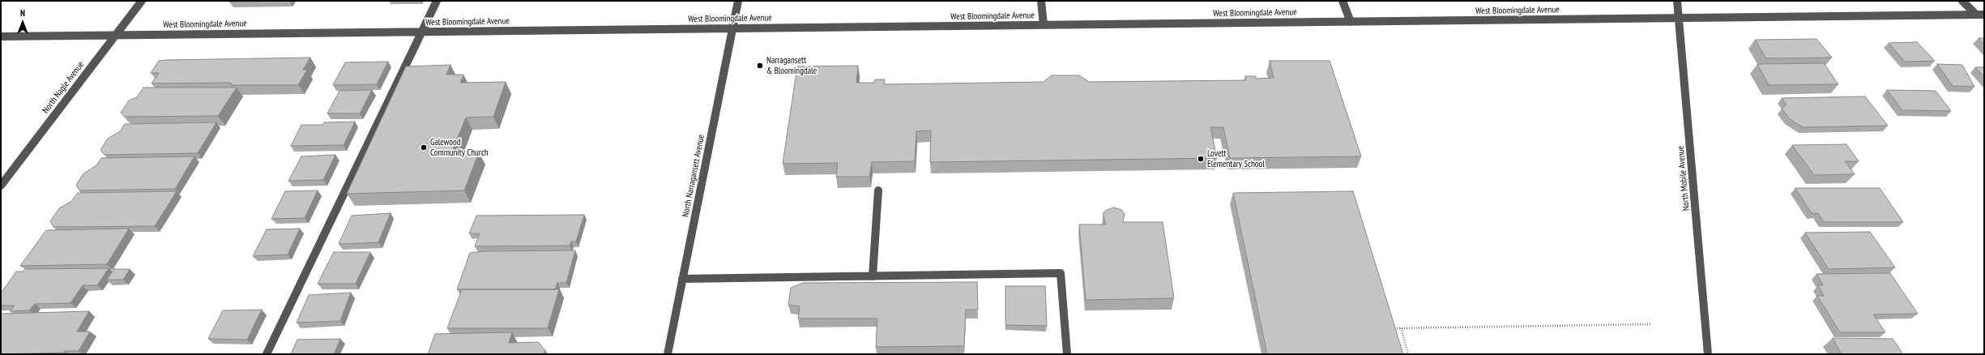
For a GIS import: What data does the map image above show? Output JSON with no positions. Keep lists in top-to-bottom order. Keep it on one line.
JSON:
{"streets":{"street":["West Bloomingdale Avenue","North Nagle Avenue","North Narragansett Avenue","North Mobile Avenue"]},"crossings":[["West Bloomingdale Avenue","North Nagle Avenue"],["West Bloomingdale Avenue","North Narragansett Avenue"],["West Bloomingdale Avenue","North Mobile Avenue"]],"places":["Narragansett & Bloomingdale","Galewood Community Church","Lovett Elementary School"],"north":"top"}
